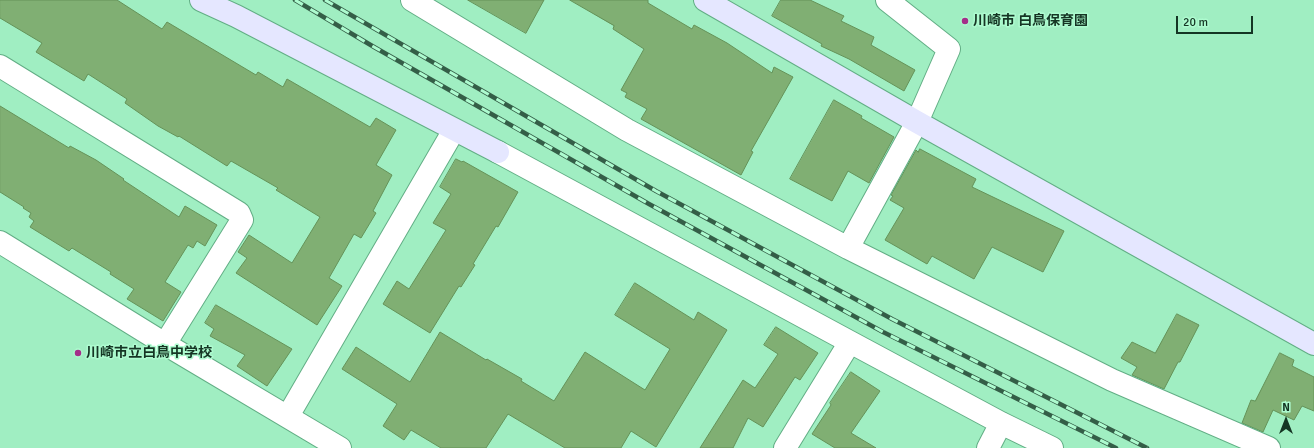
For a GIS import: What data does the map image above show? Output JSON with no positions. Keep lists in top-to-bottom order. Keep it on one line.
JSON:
{"places":["川崎市 白鳥保育園","川崎市立白鳥中学校"],"scale_bar":"20 m","north":"top"}
